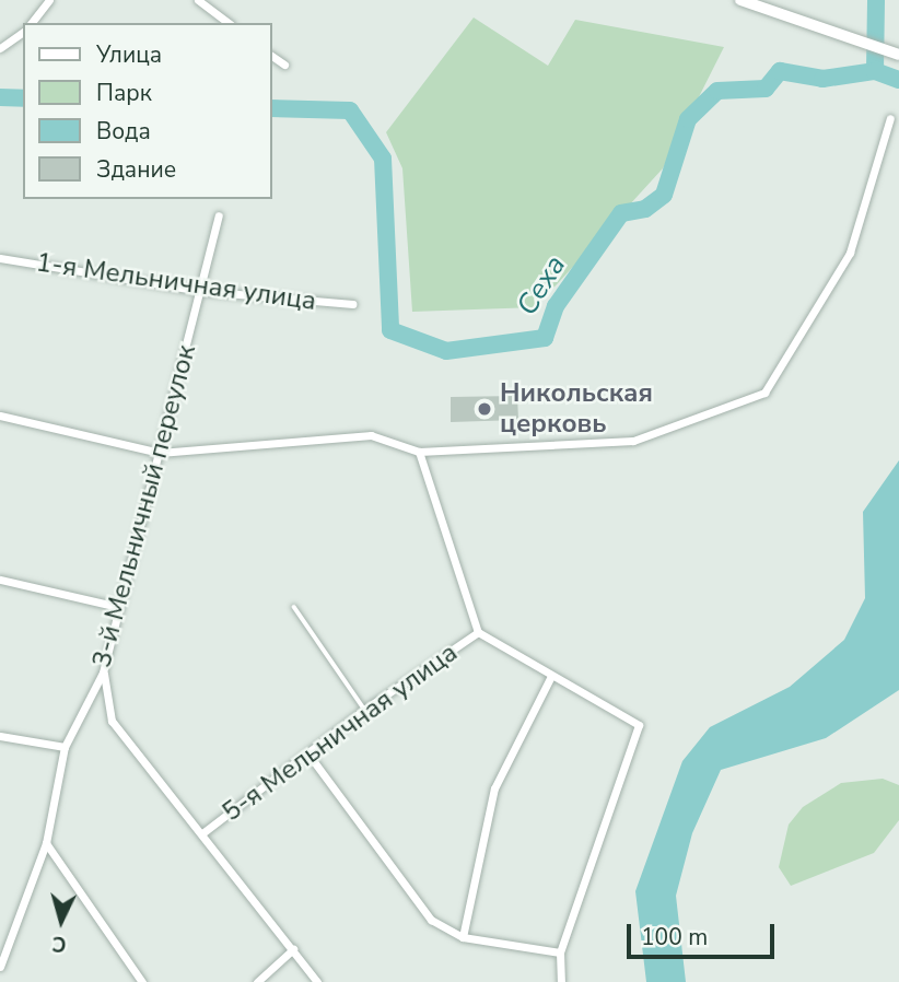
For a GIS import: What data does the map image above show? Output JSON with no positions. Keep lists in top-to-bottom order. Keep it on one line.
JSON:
{"streets":{"street":["1-я Мельничная улица","3-й Мельничный переулок","5-я Мельничная улица"]},"crossings":[["1-я Мельничная улица","3-й Мельничный переулок"]],"water":["Сеха"],"places":["Никольская церковь"],"legend":["Улица","Парк","Вода","Здание"],"scale_bar":"100 m","north":"bottom"}
